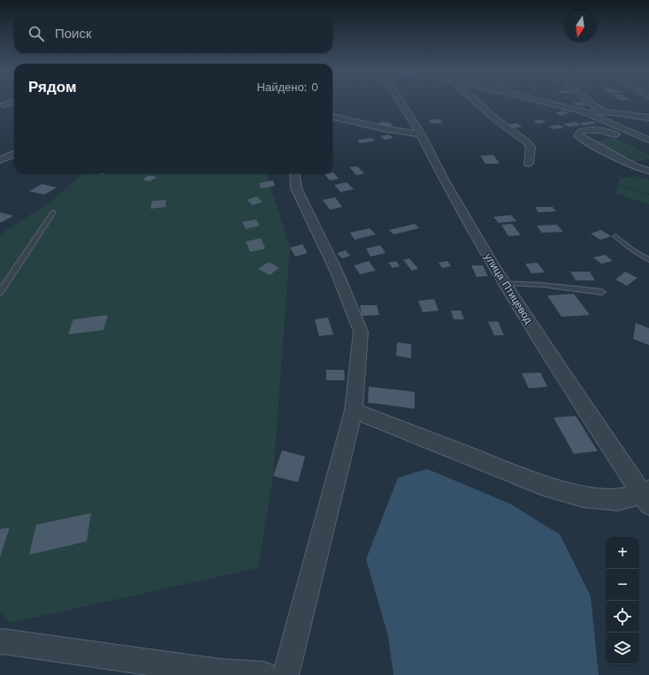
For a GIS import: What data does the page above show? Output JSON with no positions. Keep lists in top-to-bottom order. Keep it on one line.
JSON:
{"streets":{"street":["улица Птицевод"]},"north":"bottom","page":{"search":"Поиск","heading":["Рядом","Найдено: 0"],"map_buttons":["+","−"]}}
